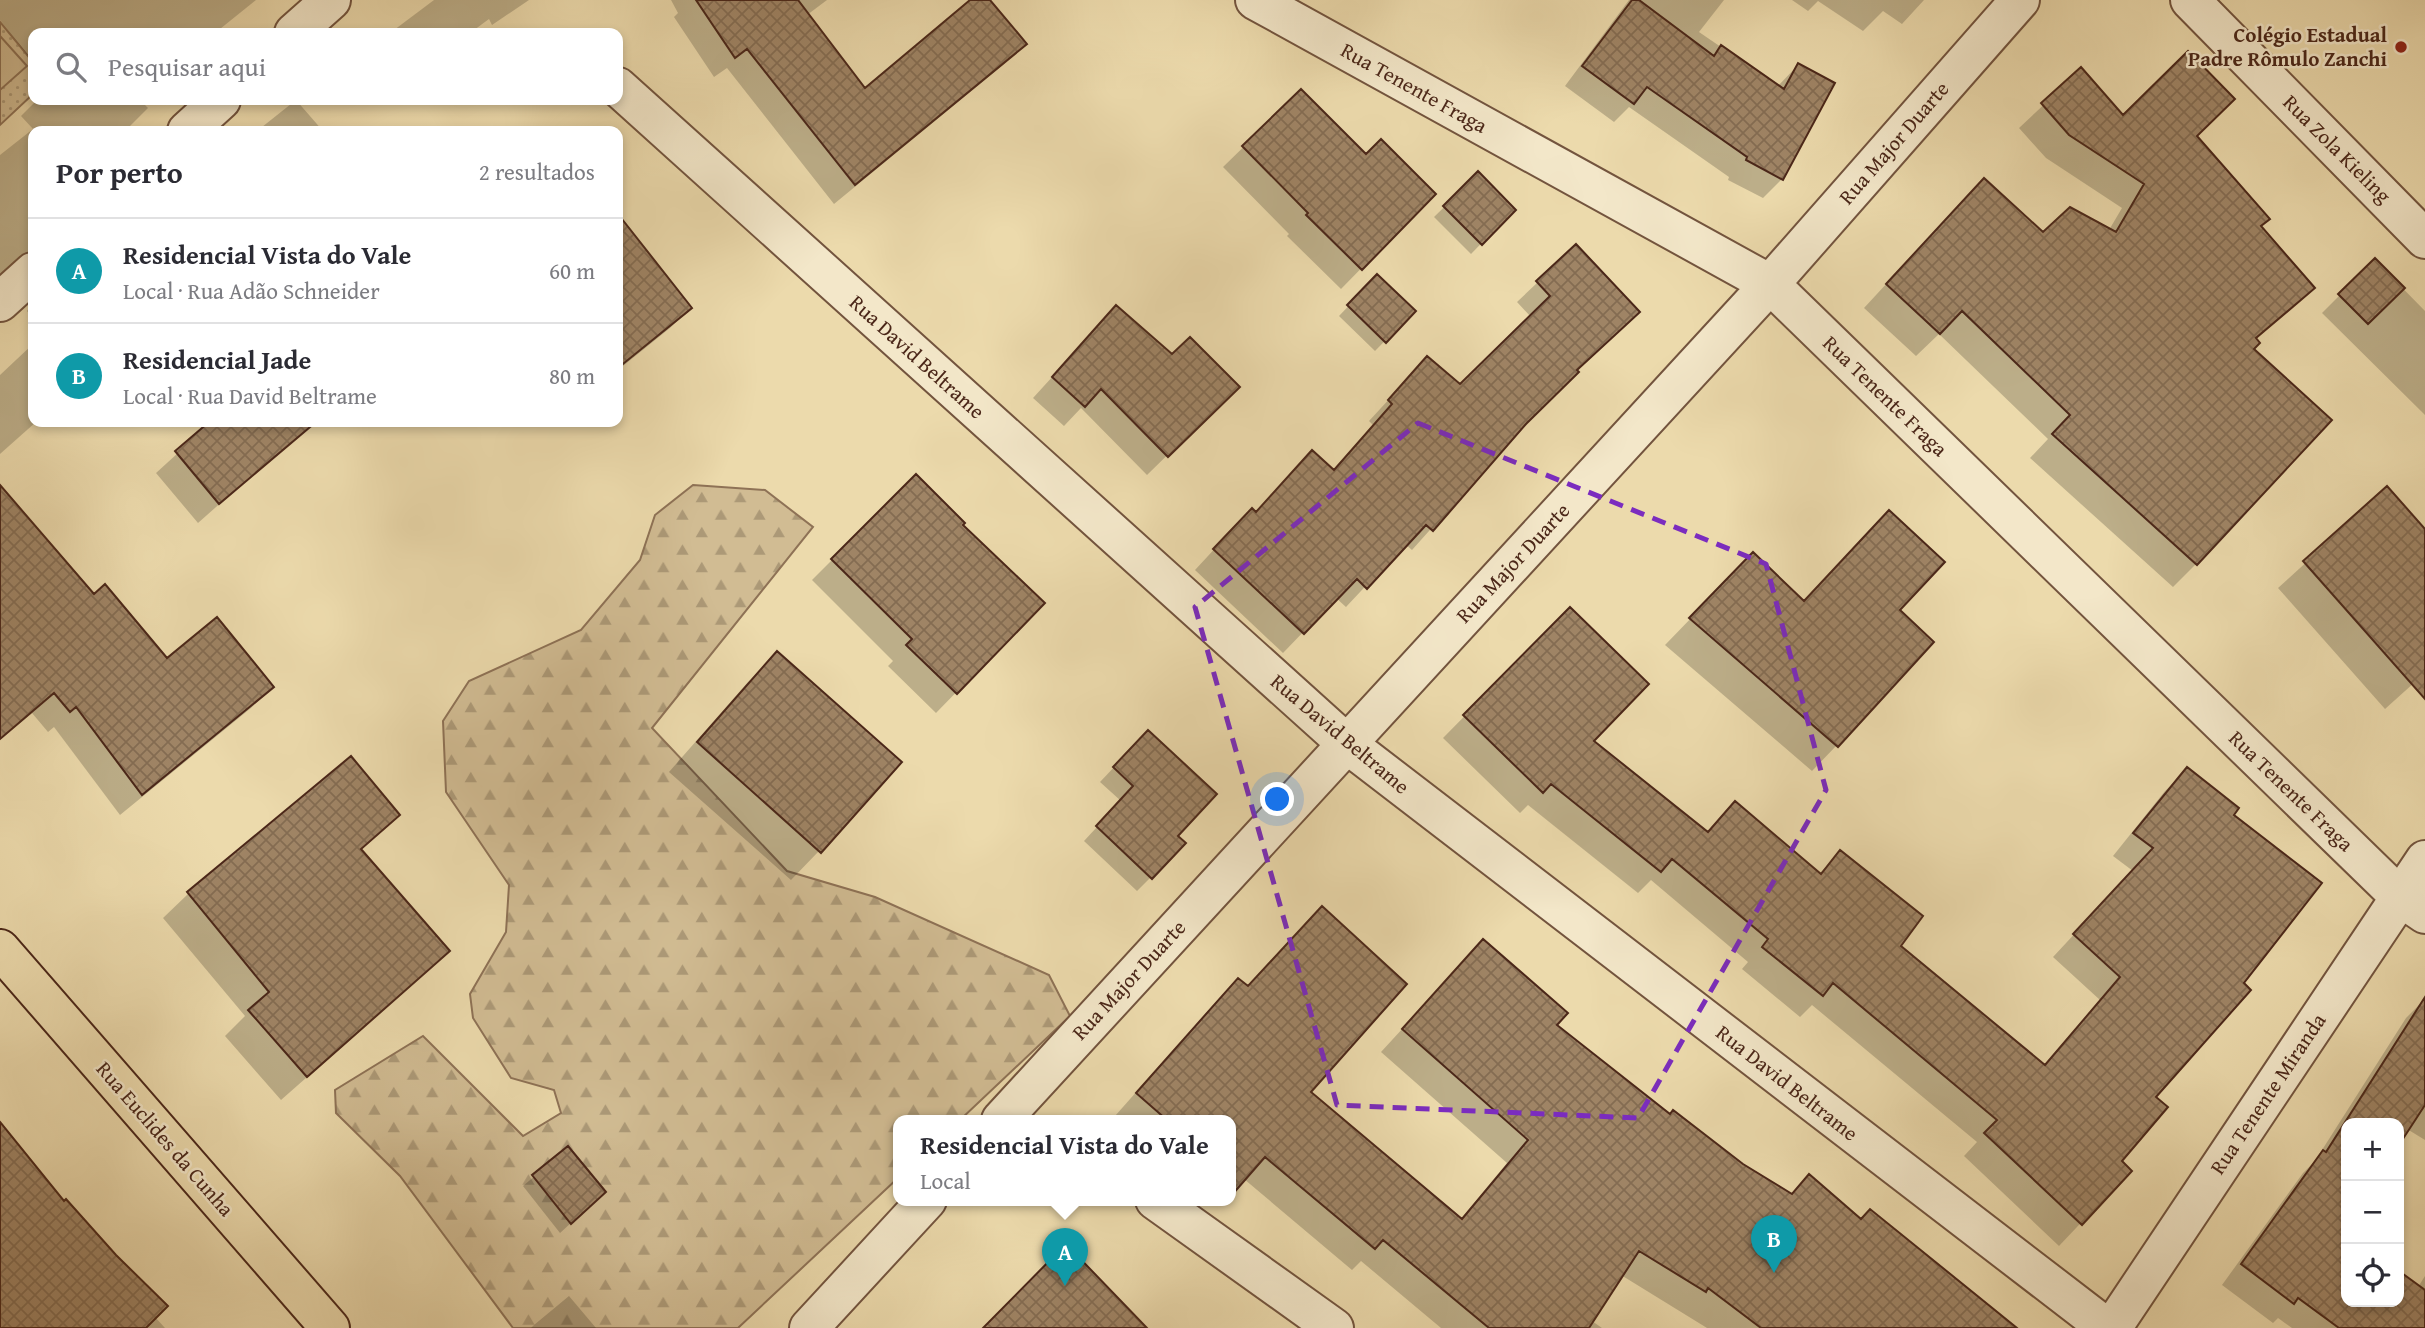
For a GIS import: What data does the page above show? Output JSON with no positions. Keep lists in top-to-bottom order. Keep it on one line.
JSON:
{"streets":{"main road":["Rua Euclides da Cunha"],"street":["Rua Tenente Fraga","Rua Major Duarte","Rua Zola Kieling","Rua David Beltrame","Rua Tenente Miranda"]},"crossings":[["Rua Tenente Fraga","Rua Major Duarte"],["Rua Tenente Fraga","Rua Tenente Miranda"],["Rua Major Duarte","Rua David Beltrame"],["Rua David Beltrame","Rua Tenente Miranda"]],"places":["Colégio Estadual Padre Rômulo Zanchi"],"page":{"search":"Pesquisar aqui","heading":["Por perto","2 resultados"],"list":[{"mark":"A","name":"Residencial Vista do Vale","note":"Local · Rua Adão Schneider","value":"60 m"},{"mark":"B","name":"Residencial Jade","note":"Local · Rua David Beltrame","value":"80 m"}],"popup":["Residencial Vista do Vale","Local"],"map_buttons":["+","−"],"pins":["B","A"]}}
